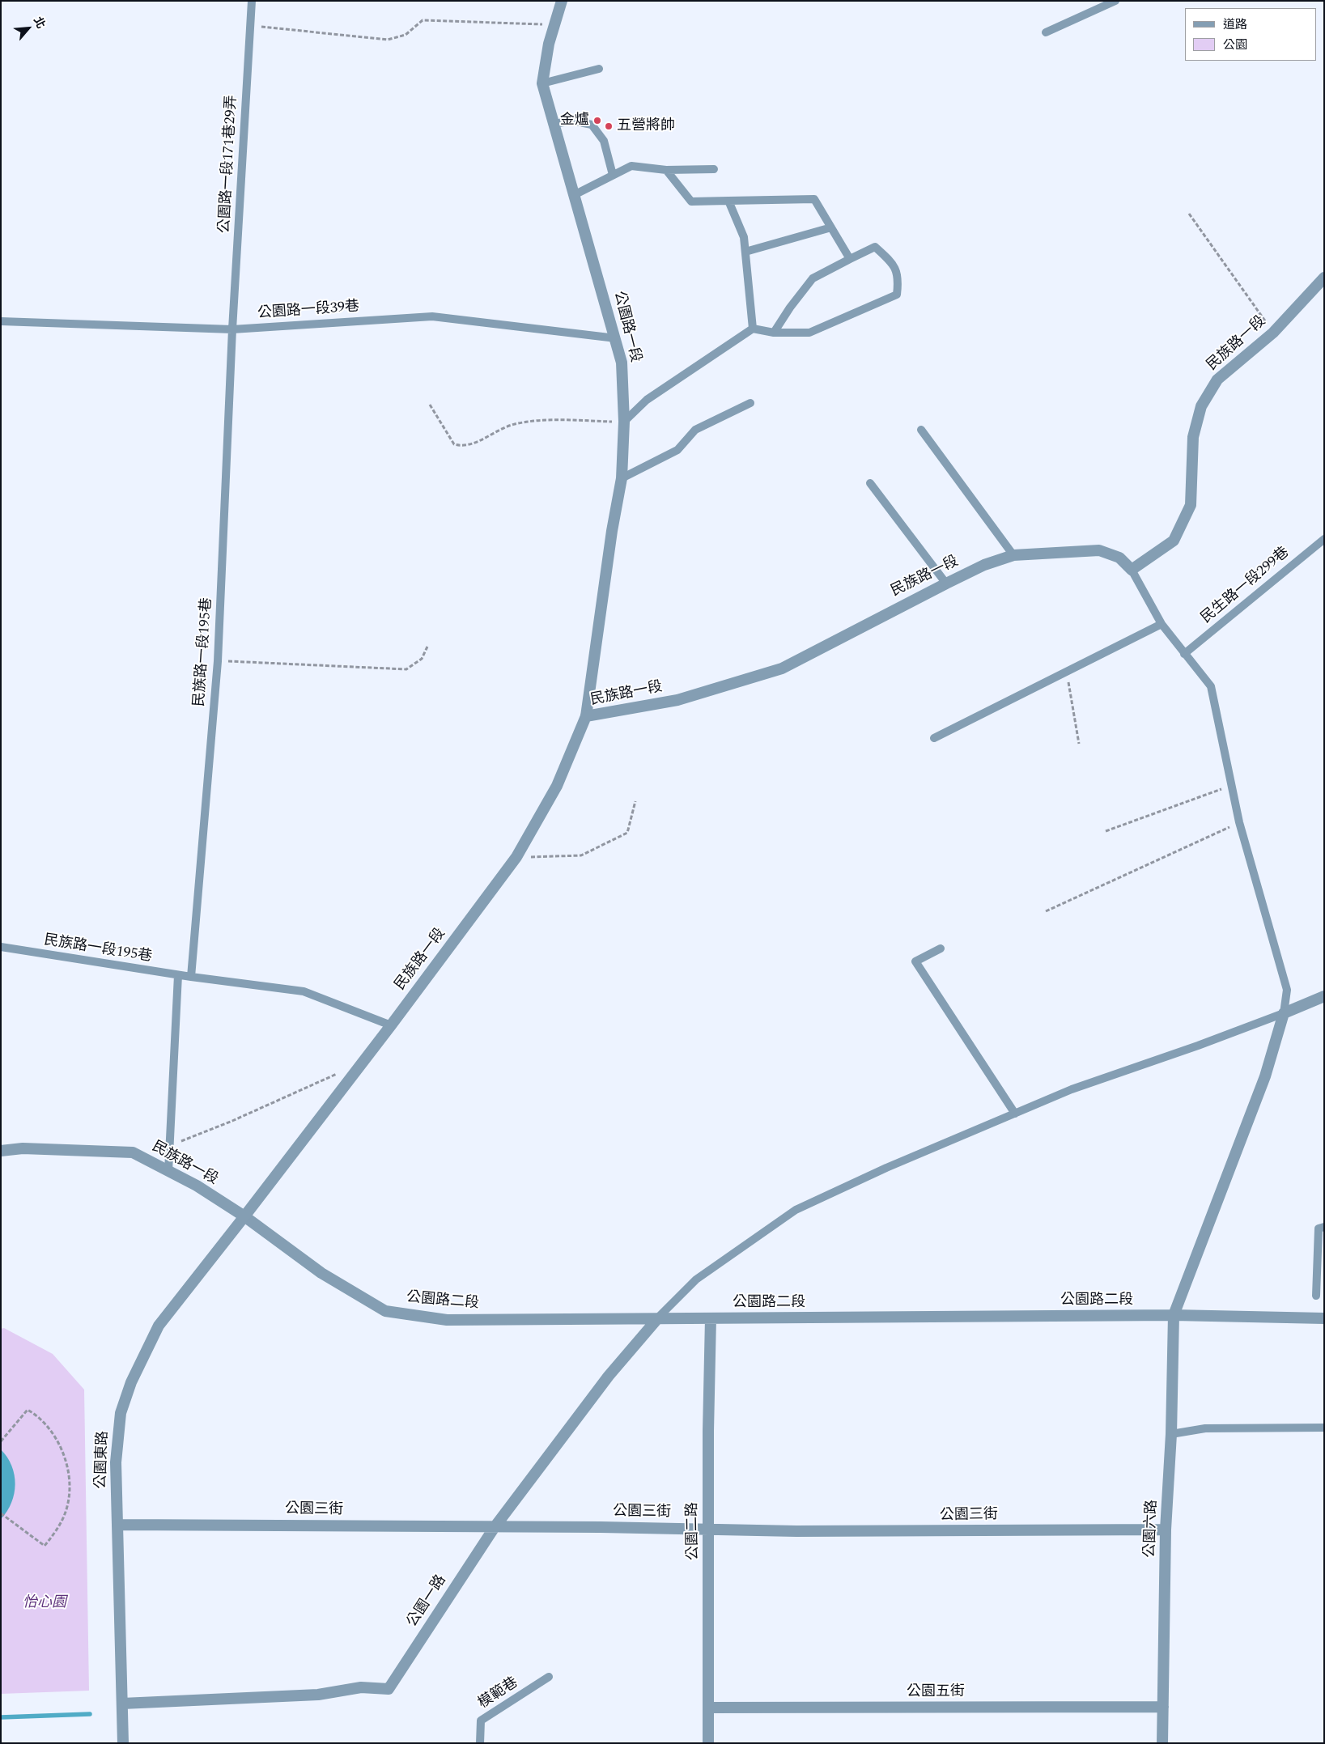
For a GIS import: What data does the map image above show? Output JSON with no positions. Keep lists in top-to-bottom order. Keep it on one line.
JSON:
{"streets":{"street":["公園路一段","民族路一段","公園路二段","公園東路","公園三街","公園六路","公園二路","公園一路","公園五街"],"lane":["公園路一段171巷29弄","公園路一段39巷","民生路一段299巷","民族路一段195巷","模範巷"]},"crossings":[["公園路一段171巷29弄","公園路一段39巷"],["公園路一段171巷29弄","民族路一段195巷"],["公園路一段39巷","公園路一段"],["公園路一段39巷","民族路一段195巷"],["公園路一段","民族路一段"],["民族路一段","民族路一段195巷"],["民族路一段","公園路二段"],["民族路一段","公園東路"],["公園路二段","公園東路"],["公園路二段","公園六路"],["公園路二段","公園二路"],["公園路二段","公園一路"],["公園東路","公園三街"],["公園東路","公園一路"],["公園三街","公園六路"],["公園三街","公園二路"],["公園三街","公園一路"],["公園六路","公園五街"],["公園二路","公園五街"]],"parks":["怡心園"],"places":["金爐","五營將帥"],"legend":["道路","公園"],"north":"top right"}
